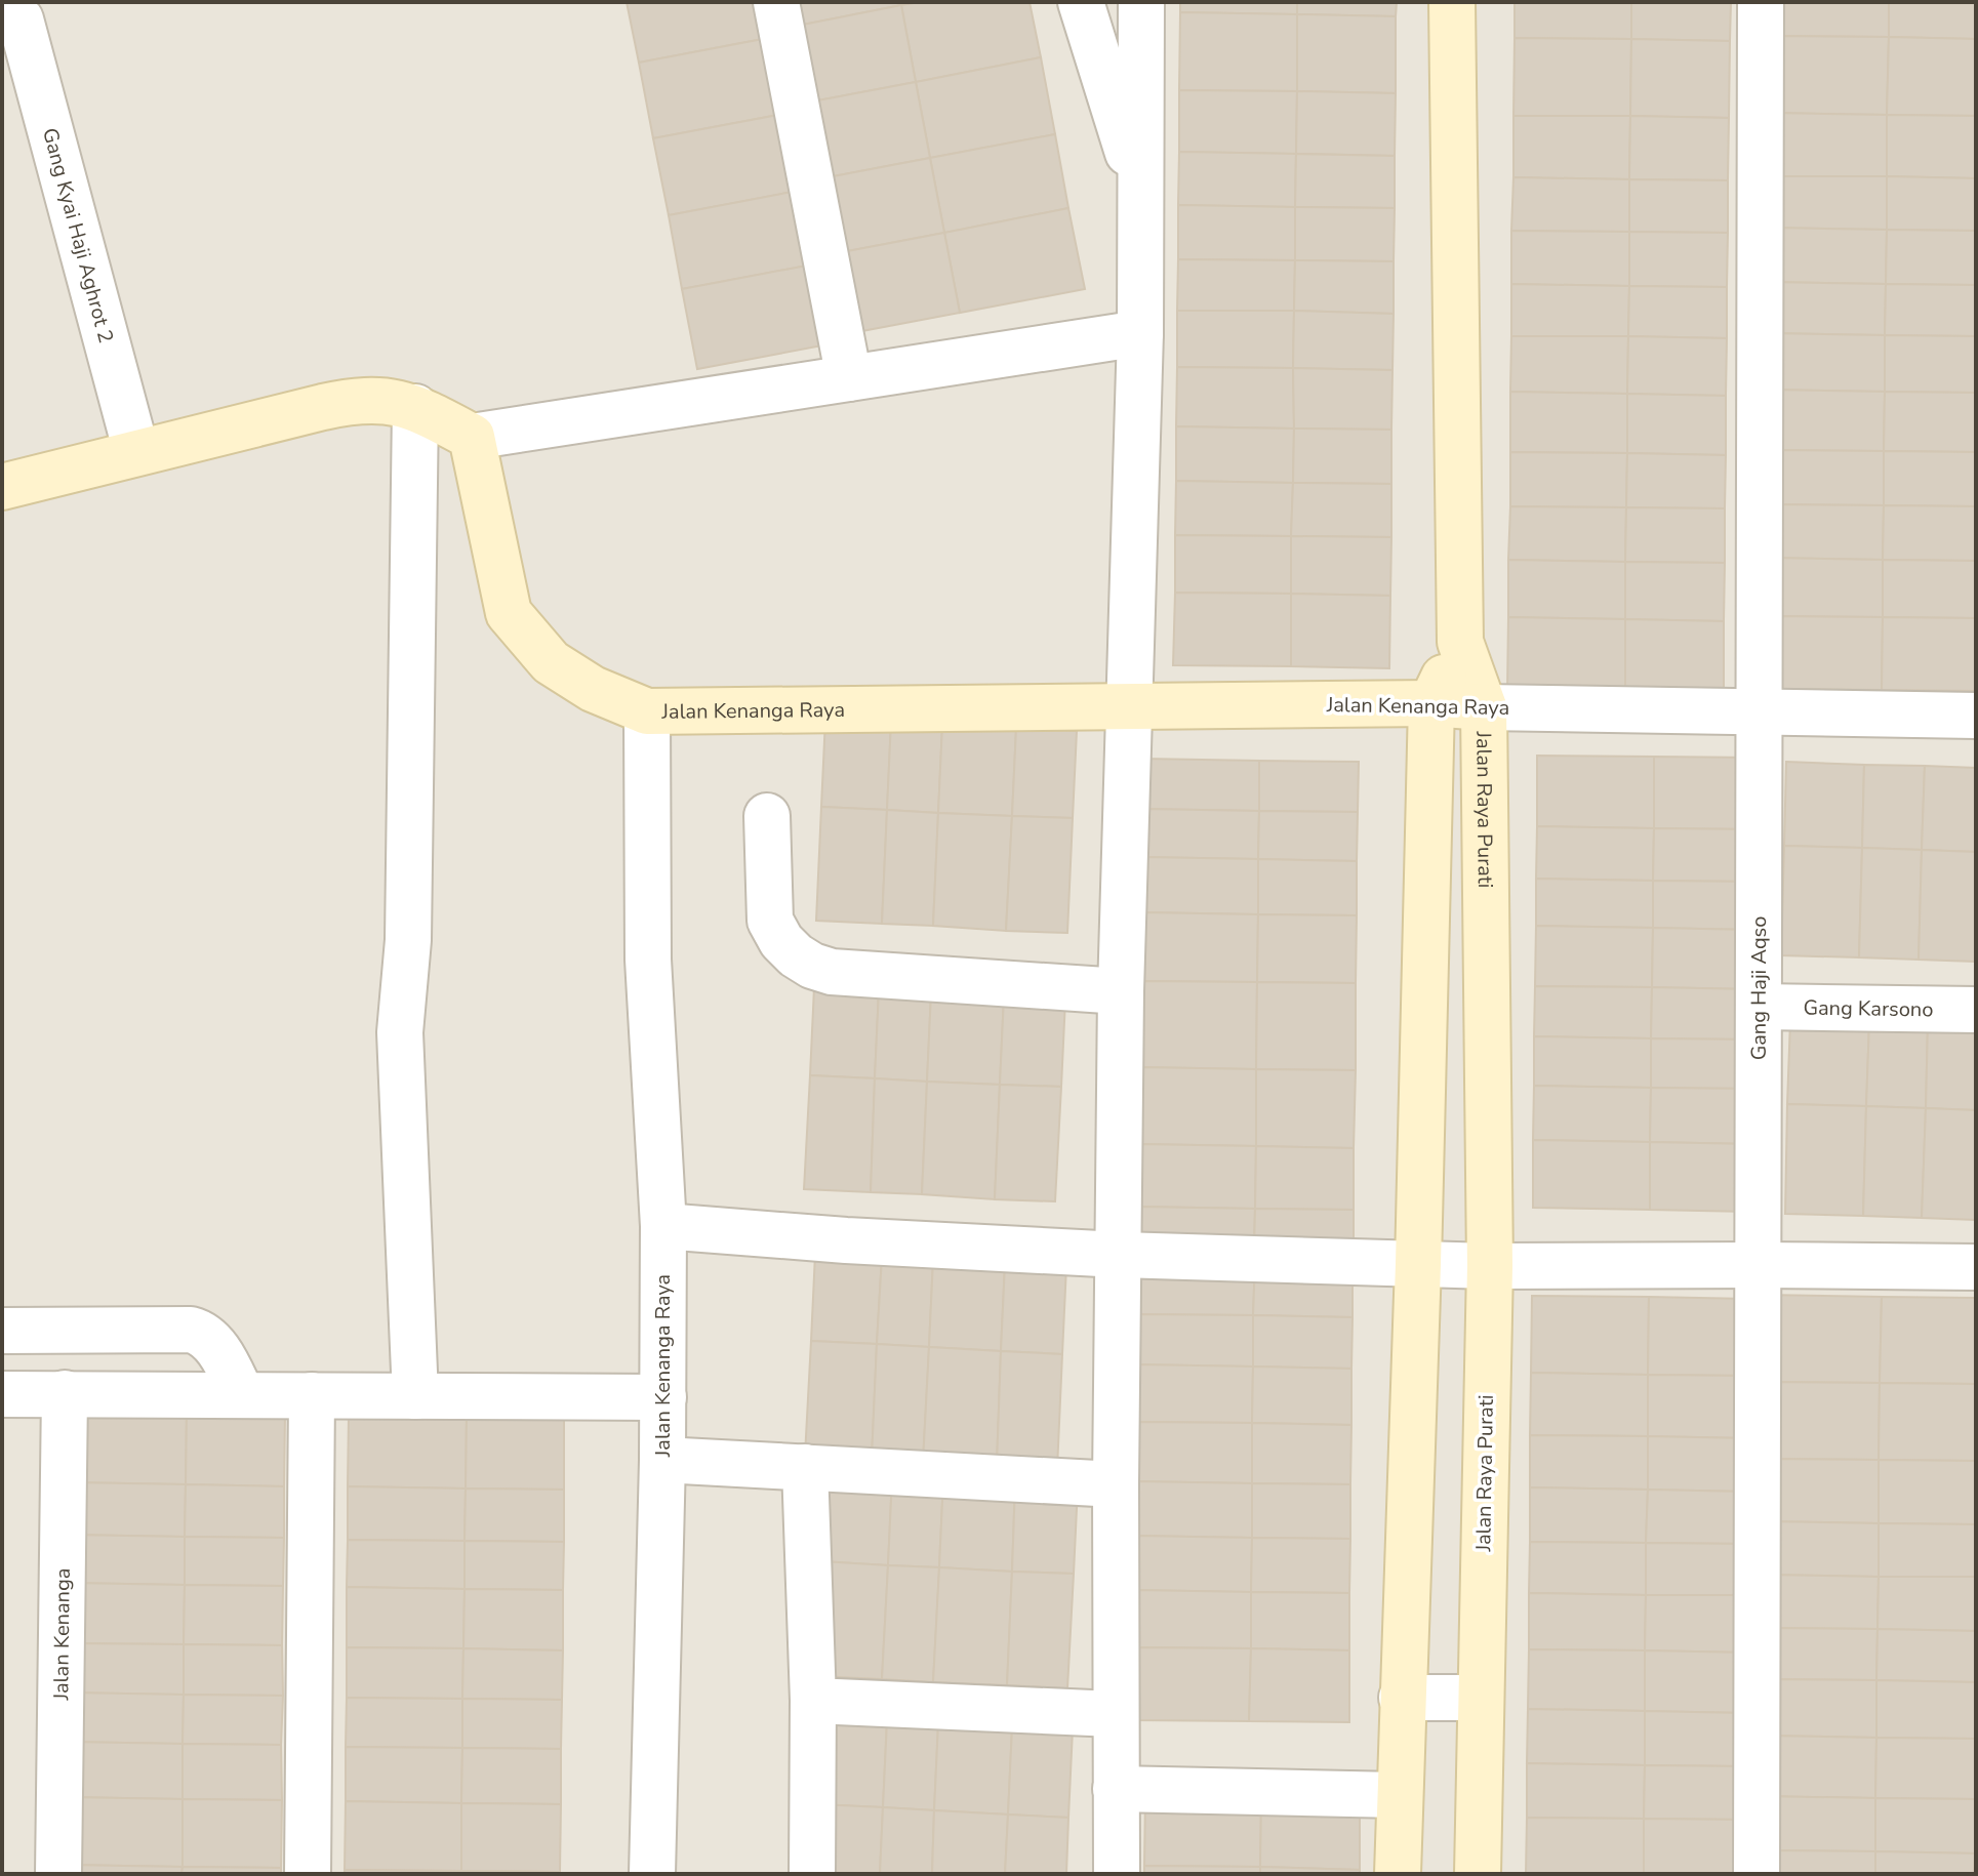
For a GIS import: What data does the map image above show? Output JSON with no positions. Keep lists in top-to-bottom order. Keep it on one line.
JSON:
{"streets":{"street":["Gang Kyai Haji Aghrot 2","Jalan Kenanga Raya","Jalan Raya Purati","Gang Haji Aqso","Gang Karsono","Jalan Kenanga"]},"crossings":[["Jalan Kenanga Raya","Jalan Raya Purati"],["Jalan Kenanga Raya","Gang Haji Aqso"],["Gang Haji Aqso","Gang Karsono"]]}
